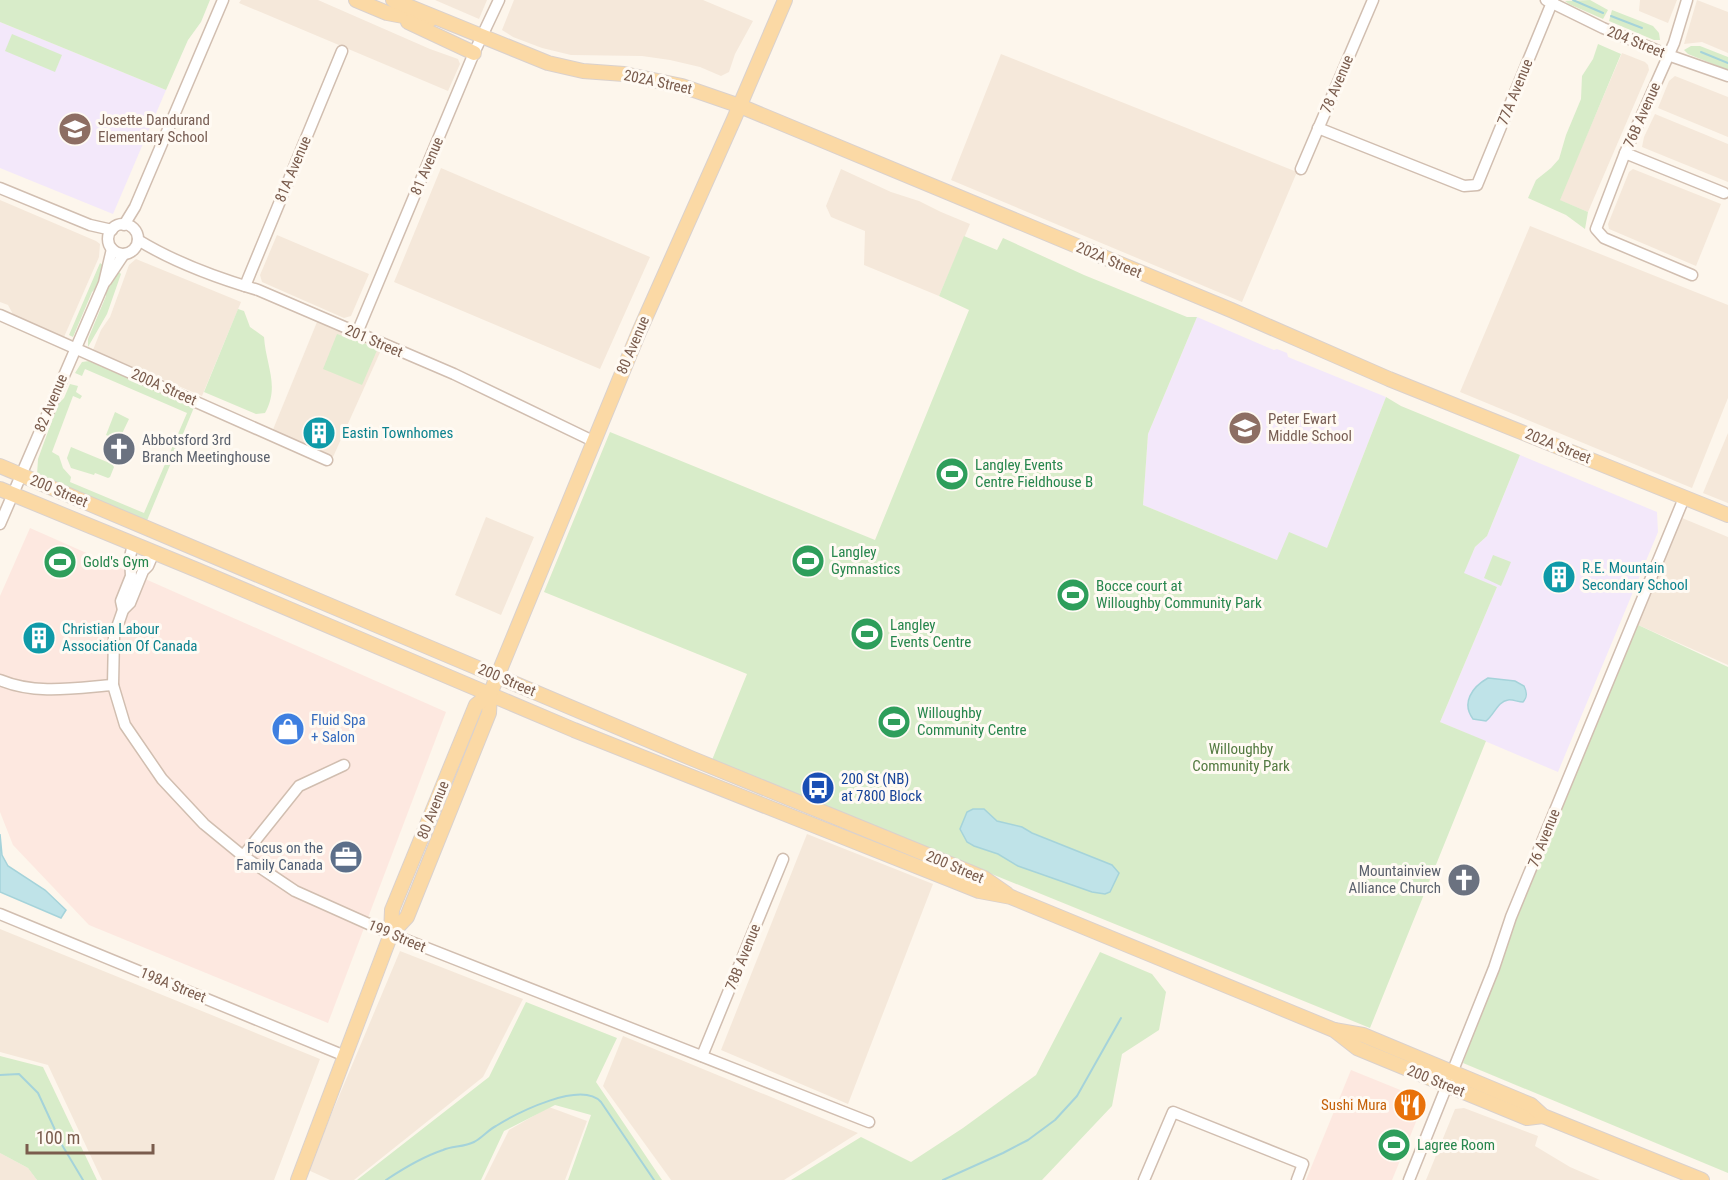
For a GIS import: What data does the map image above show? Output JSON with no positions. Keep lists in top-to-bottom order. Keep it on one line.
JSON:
{"streets":{"main road":["202A Street","80 Avenue","200 Street"],"street":["204 Street","78 Avenue","77A Avenue","76B Avenue","81 Avenue","81A Avenue","201 Street","200A Street","82 Avenue","76 Avenue","199 Street","78B Avenue","198A Street"]},"crossings":[["204 Street","77A Avenue"],["204 Street","76B Avenue"],["202A Street","81 Avenue"],["202A Street","80 Avenue"],["202A Street","76 Avenue"],["78 Avenue","77A Avenue"],["81 Avenue","201 Street"],["81A Avenue","201 Street"],["201 Street","80 Avenue"],["201 Street","82 Avenue"],["80 Avenue","200 Street"],["80 Avenue","199 Street"],["80 Avenue","198A Street"],["200A Street","82 Avenue"],["82 Avenue","200 Street"],["200 Street","76 Avenue"],["199 Street","78B Avenue"]],"parks":["Willoughby Community Park"],"places":{"school or university":["Josette Dandurand Elementary School","Peter Ewart Middle School"],"building":["Eastin Townhomes","R.E. Mountain Secondary School","Christian Labour Association Of Canada"],"church":["Abbotsford 3rd Branch Meetinghouse","Mountainview Alliance Church"],"sports":["Langley Events Centre Fieldhouse B","Langley Gymnastics","Gold's Gym","Bocce court at Willoughby Community Park","Langley Events Centre","Willoughby Community Centre","Lagree Room"],"shop":["Fluid Spa + Salon"],"bus stop":["200 St (NB) at 7800 Block"],"office":["Focus on the Family Canada"],"restaurant":["Sushi Mura"]},"scale_bar":"100 m"}
